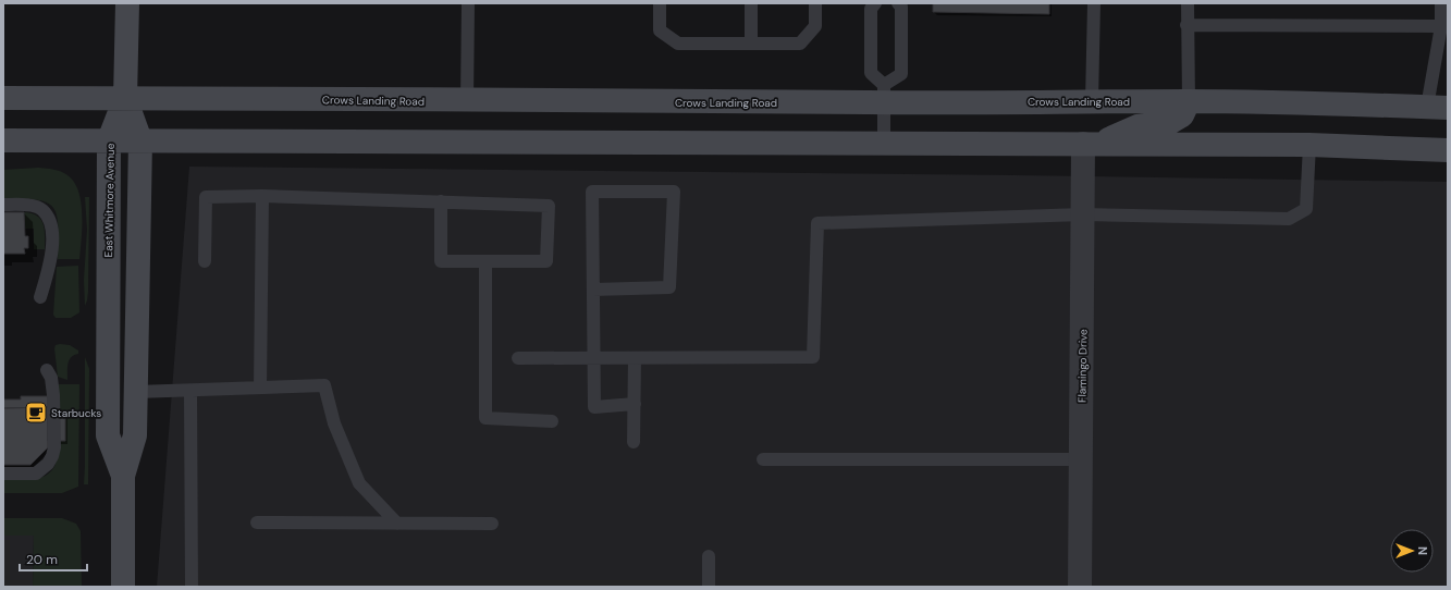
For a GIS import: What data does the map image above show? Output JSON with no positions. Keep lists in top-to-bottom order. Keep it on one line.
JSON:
{"streets":{"main road":["Crows Landing Road","East Whitmore Avenue"],"street":["Flamingo Drive"]},"crossings":[["Crows Landing Road","East Whitmore Avenue"]],"places":{"cafe":["Starbucks"]},"scale_bar":"20 m","north":"right"}
